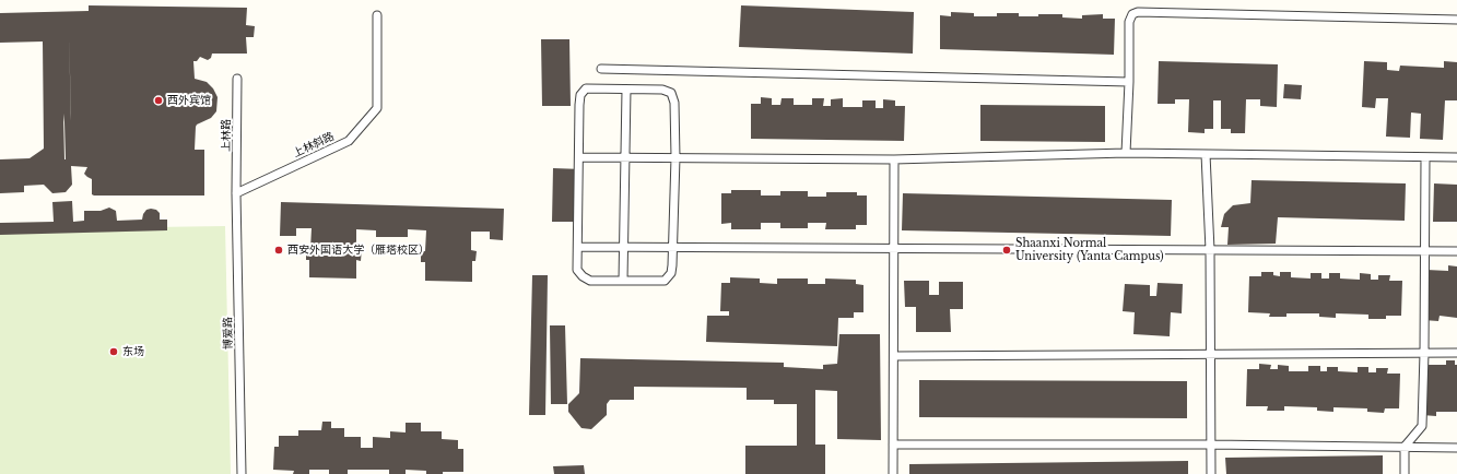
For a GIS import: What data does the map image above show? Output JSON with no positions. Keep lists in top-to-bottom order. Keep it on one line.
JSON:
{"streets":{"lane":["上林路","上林斜路","博爱路"]},"crossings":[["上林路","上林斜路"],["上林路","博爱路"],["上林斜路","博爱路"]],"places":["西外宾馆","西安外国语大学（雁塔校区）","Shaanxi Normal University (Yanta Campus)","东场"]}
